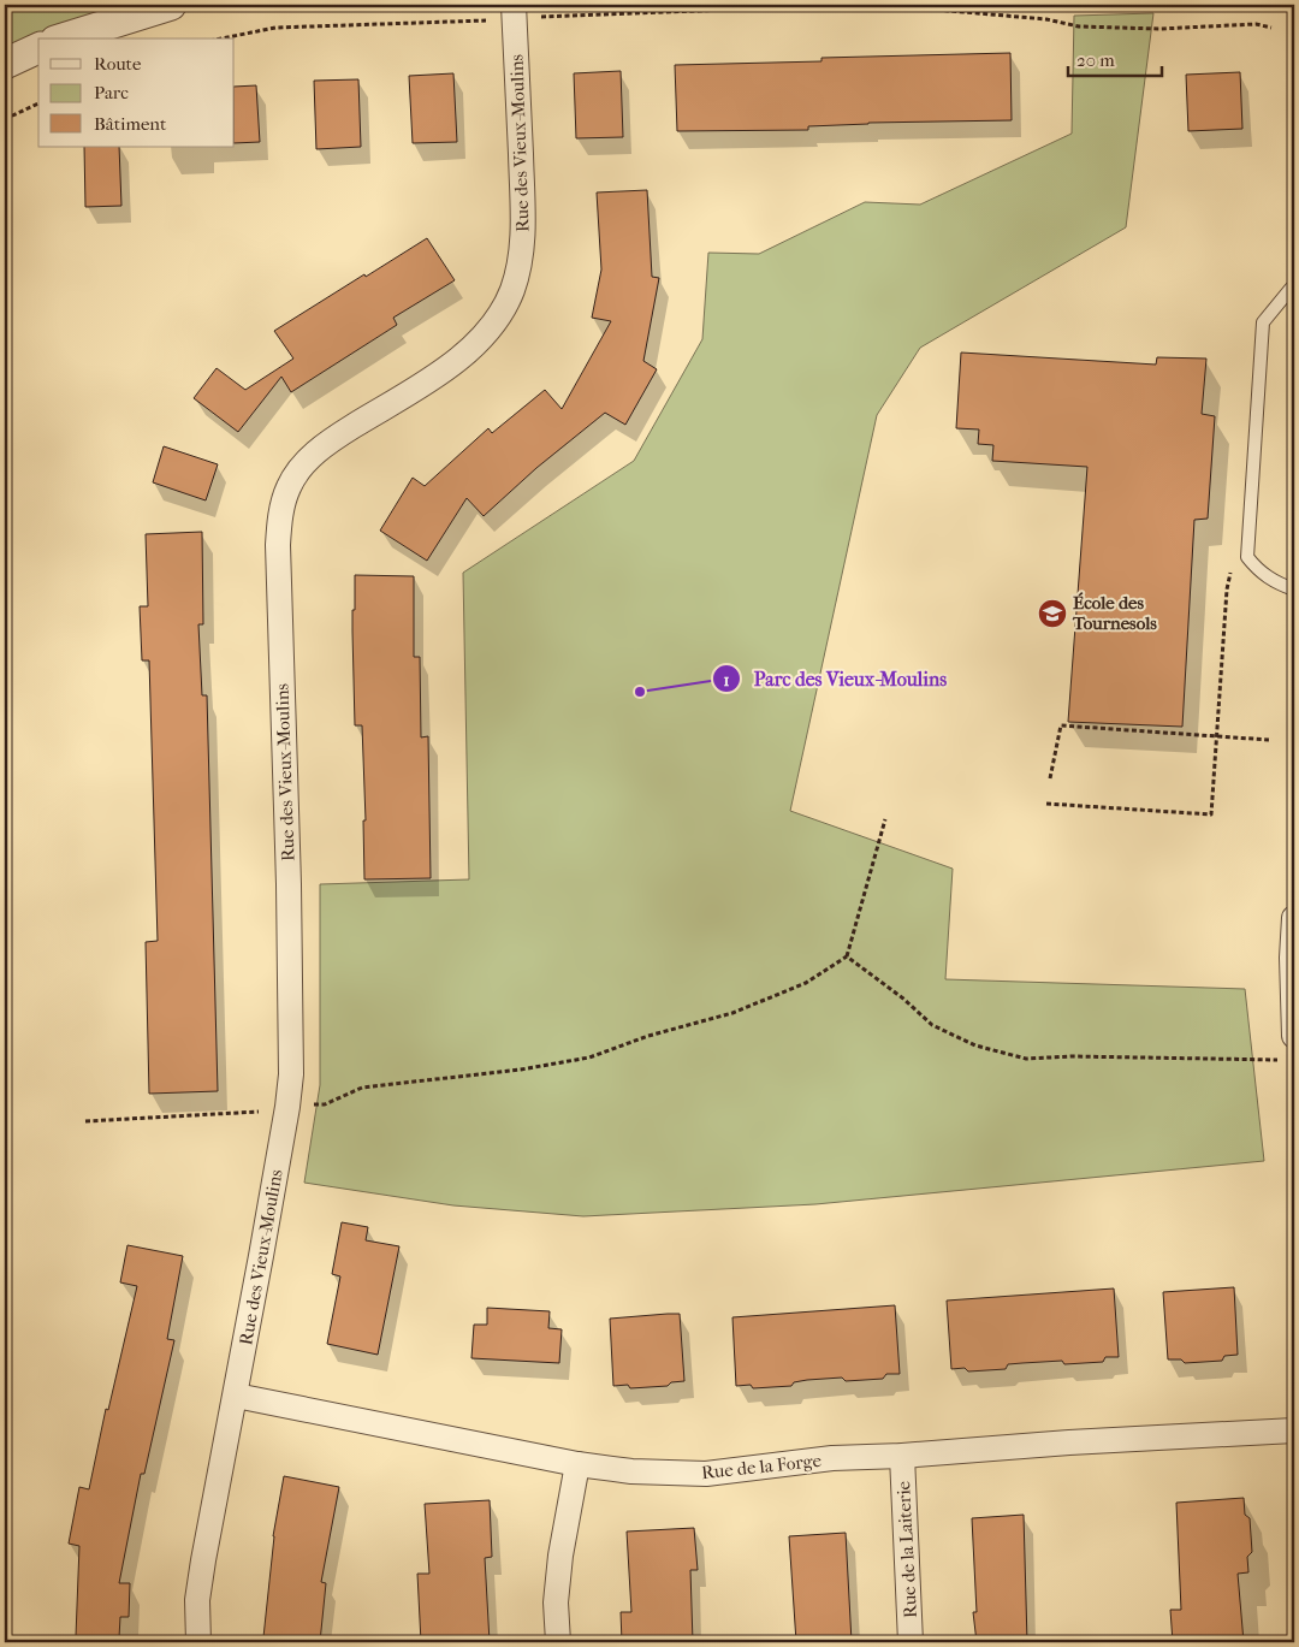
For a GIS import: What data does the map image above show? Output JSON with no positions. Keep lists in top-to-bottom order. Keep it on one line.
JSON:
{"streets":{"street":["Rue des Vieux-Moulins","Rue de la Forge","Rue de la Laiterie"]},"crossings":[["Rue des Vieux-Moulins","Rue de la Forge"],["Rue de la Forge","Rue de la Laiterie"]],"places":{"school or university":["École des Tournesols"],"other":["Parc des Vieux-Moulins"]},"legend":["Route","Parc","Bâtiment"],"scale_bar":"20 m"}
